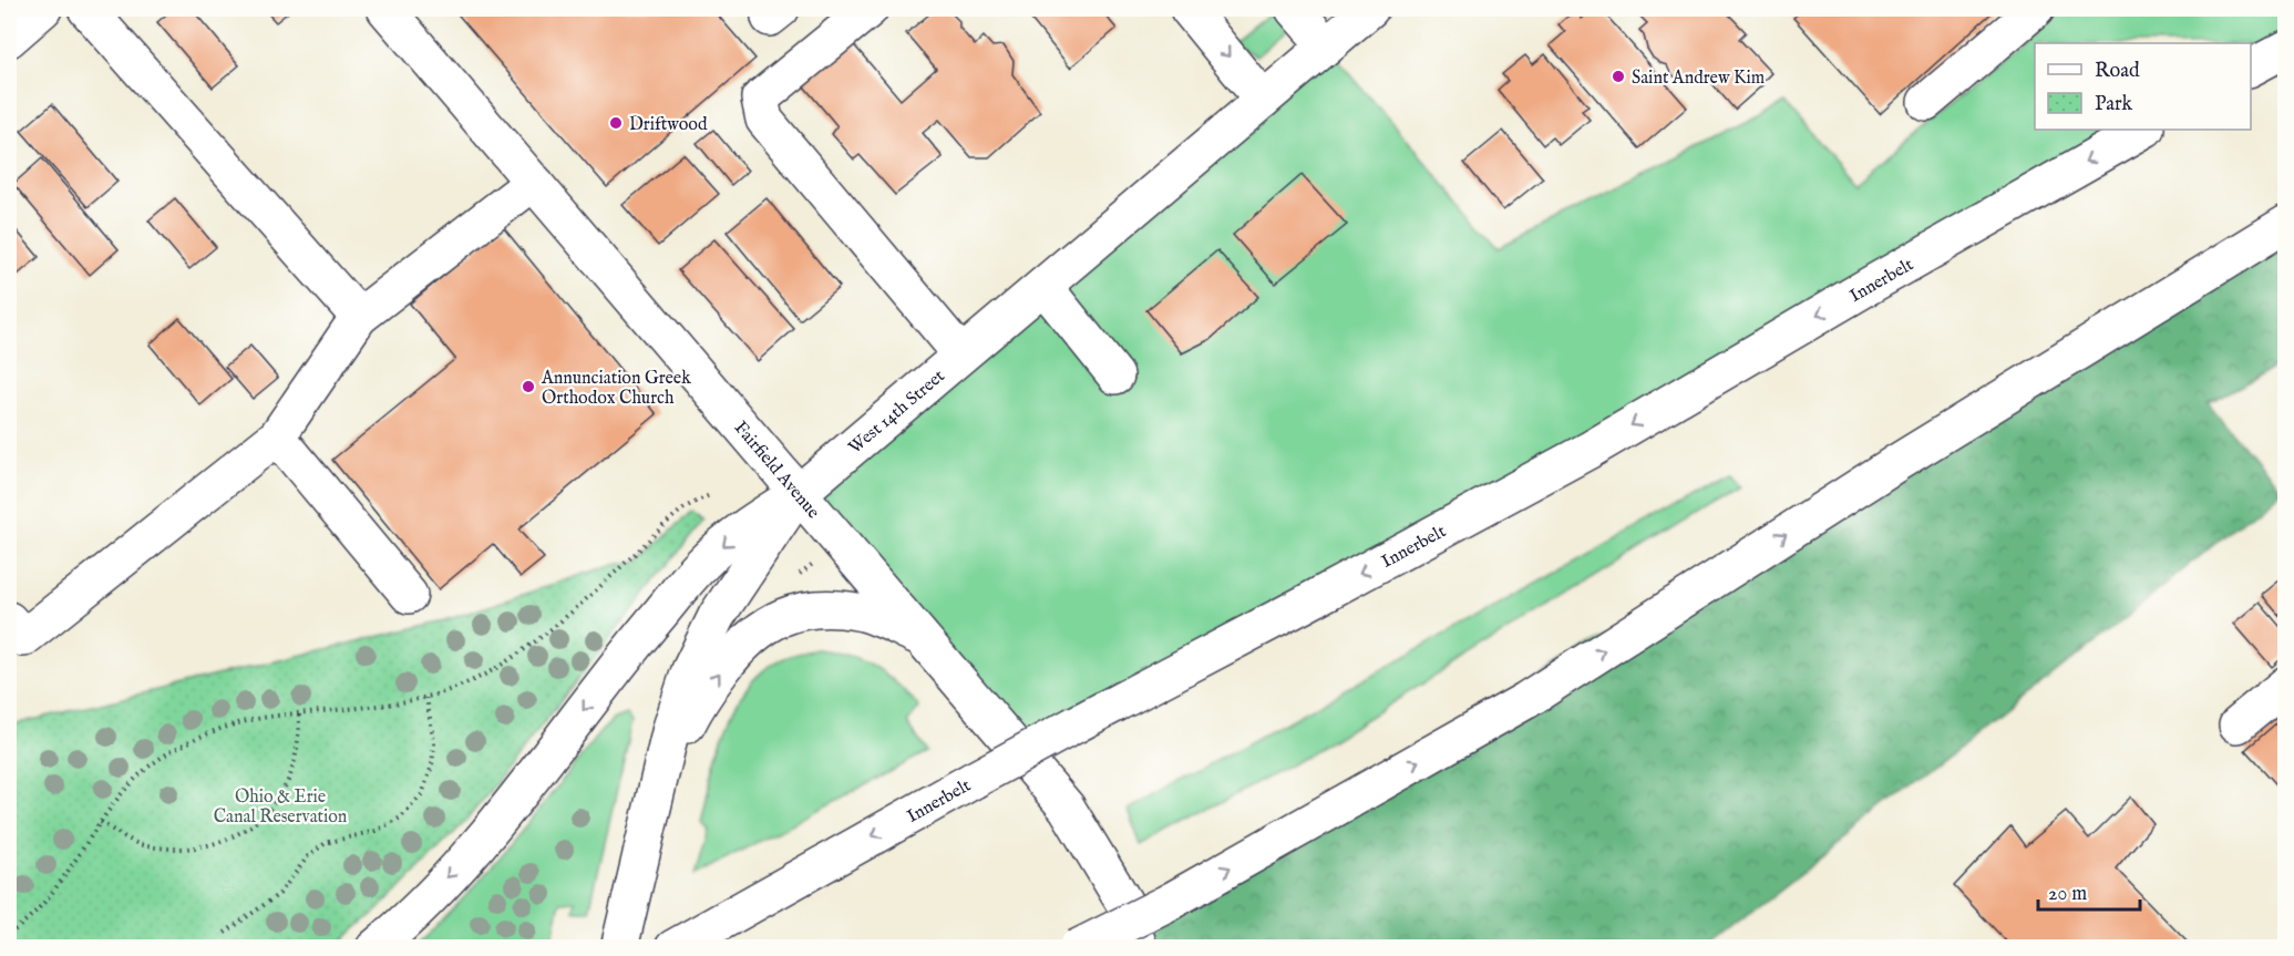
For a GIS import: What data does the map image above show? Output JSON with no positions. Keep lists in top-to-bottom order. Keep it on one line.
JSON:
{"streets":{"main road":["Innerbelt","West 14th Street","Fairfield Avenue"]},"crossings":[["West 14th Street","Fairfield Avenue"]],"parks":["Ohio & Erie Canal Reservation"],"places":["Saint Andrew Kim","Driftwood","Annunciation Greek Orthodox Church"],"legend":["Road","Park"],"scale_bar":"20 m"}
